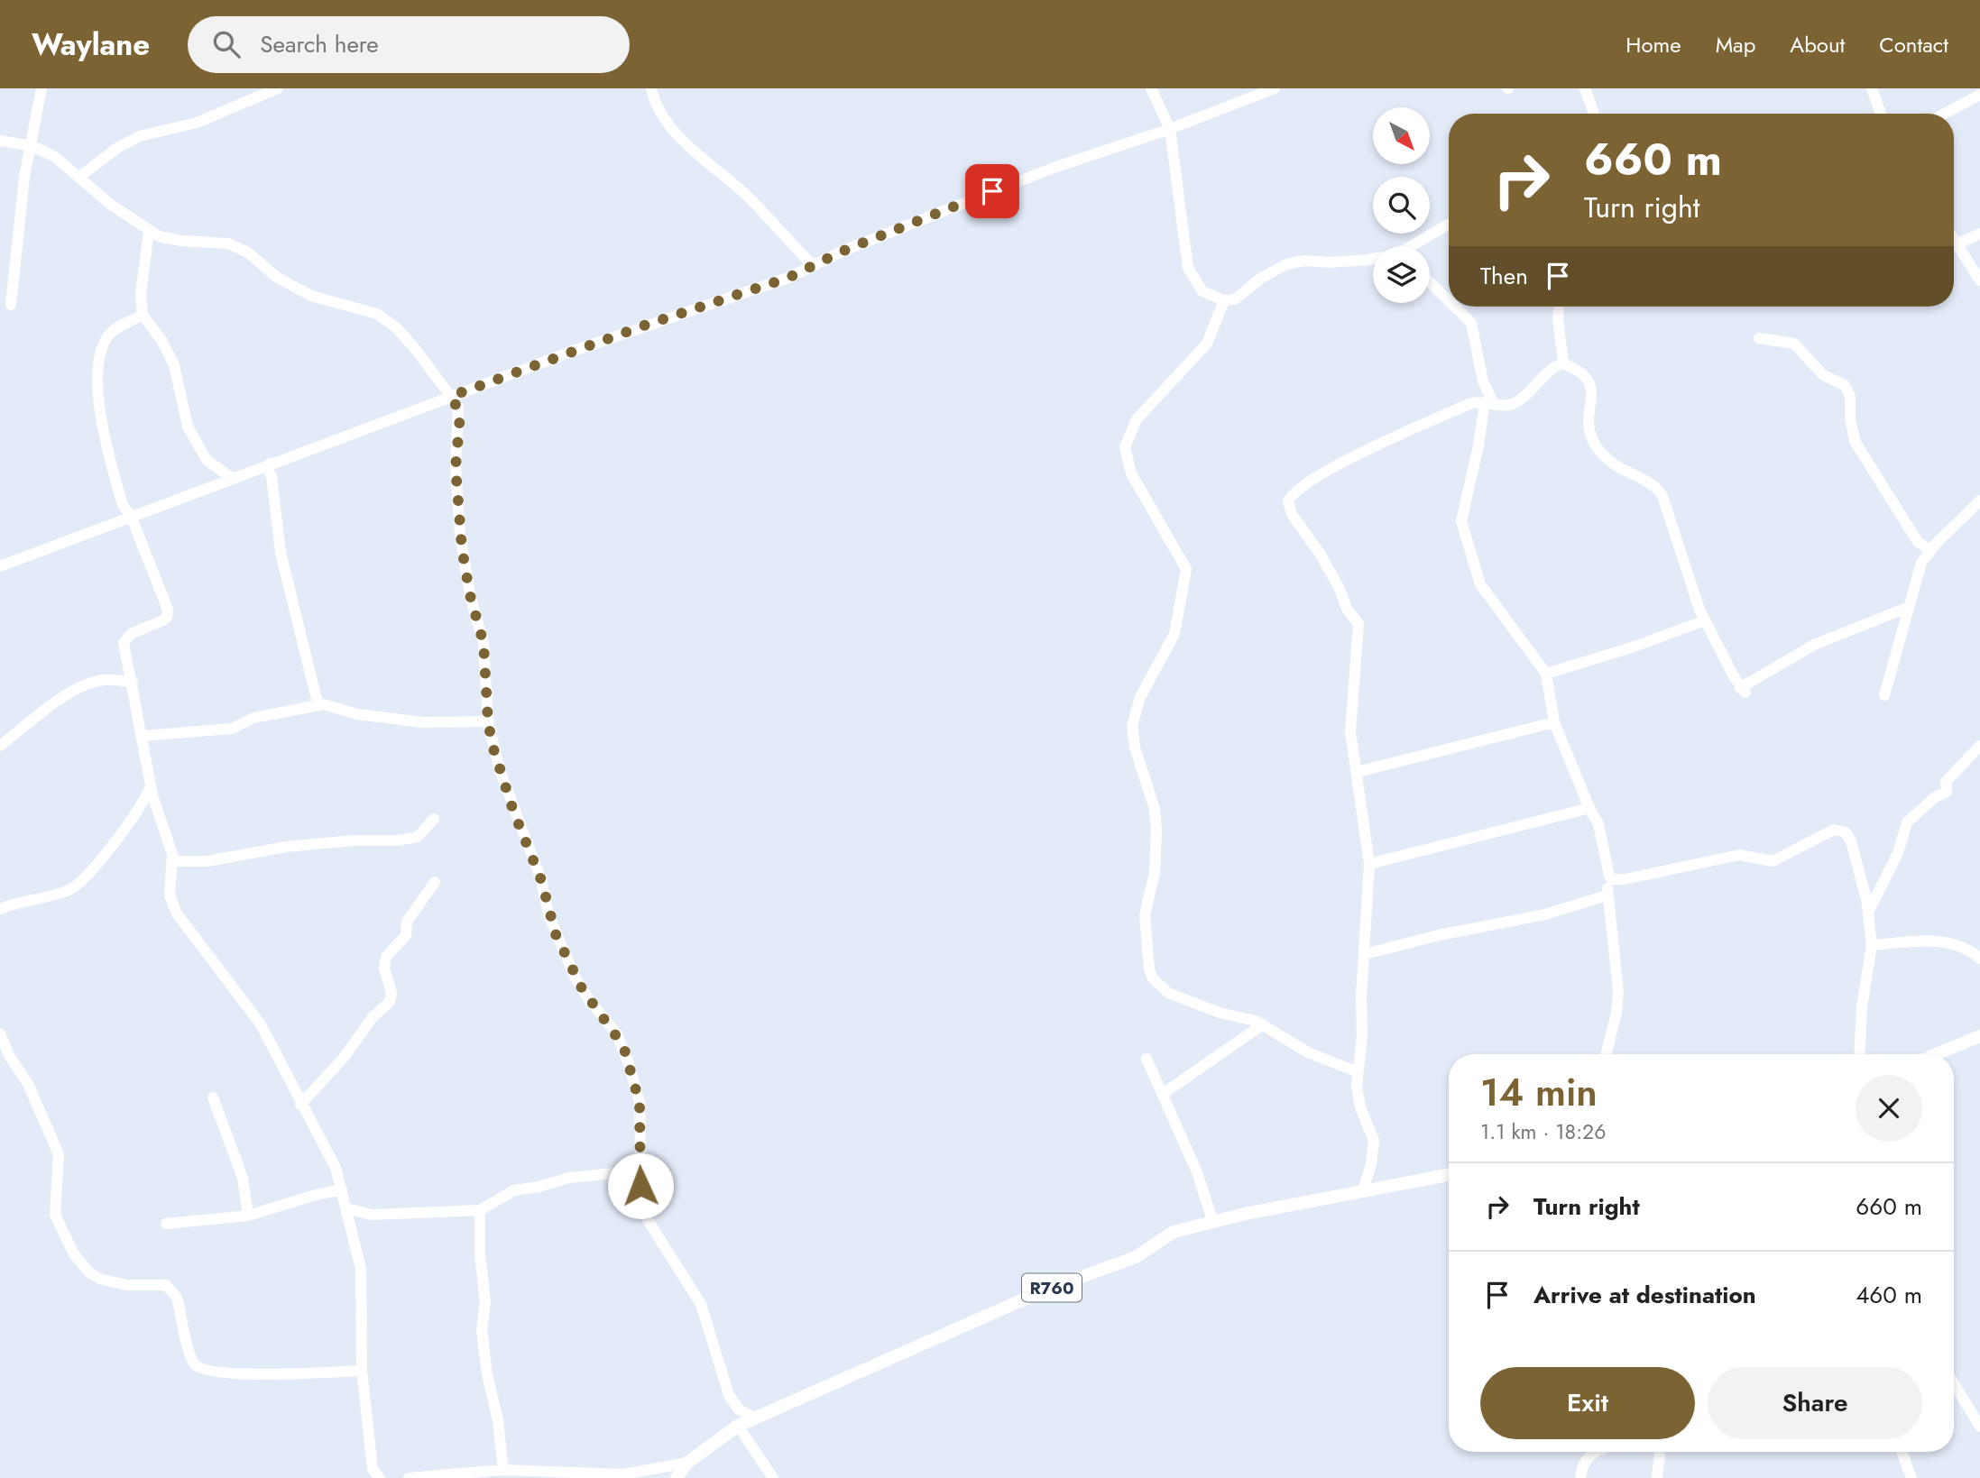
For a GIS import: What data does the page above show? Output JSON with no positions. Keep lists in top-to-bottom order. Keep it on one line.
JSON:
{"streets":{"main road":["R760"]},"north":"bottom right","page":{"header":"Waylane","search":"Search here","nav":["Home","Map","About","Contact"],"turn":["660 m","Turn right"],"then":"Then","heading":["14 min","1.1 km · 18:26"],"list":[{"name":"Turn right","value":"660 m"},{"name":"Arrive at destination","value":"460 m"}],"buttons":["Exit","Share"]}}
